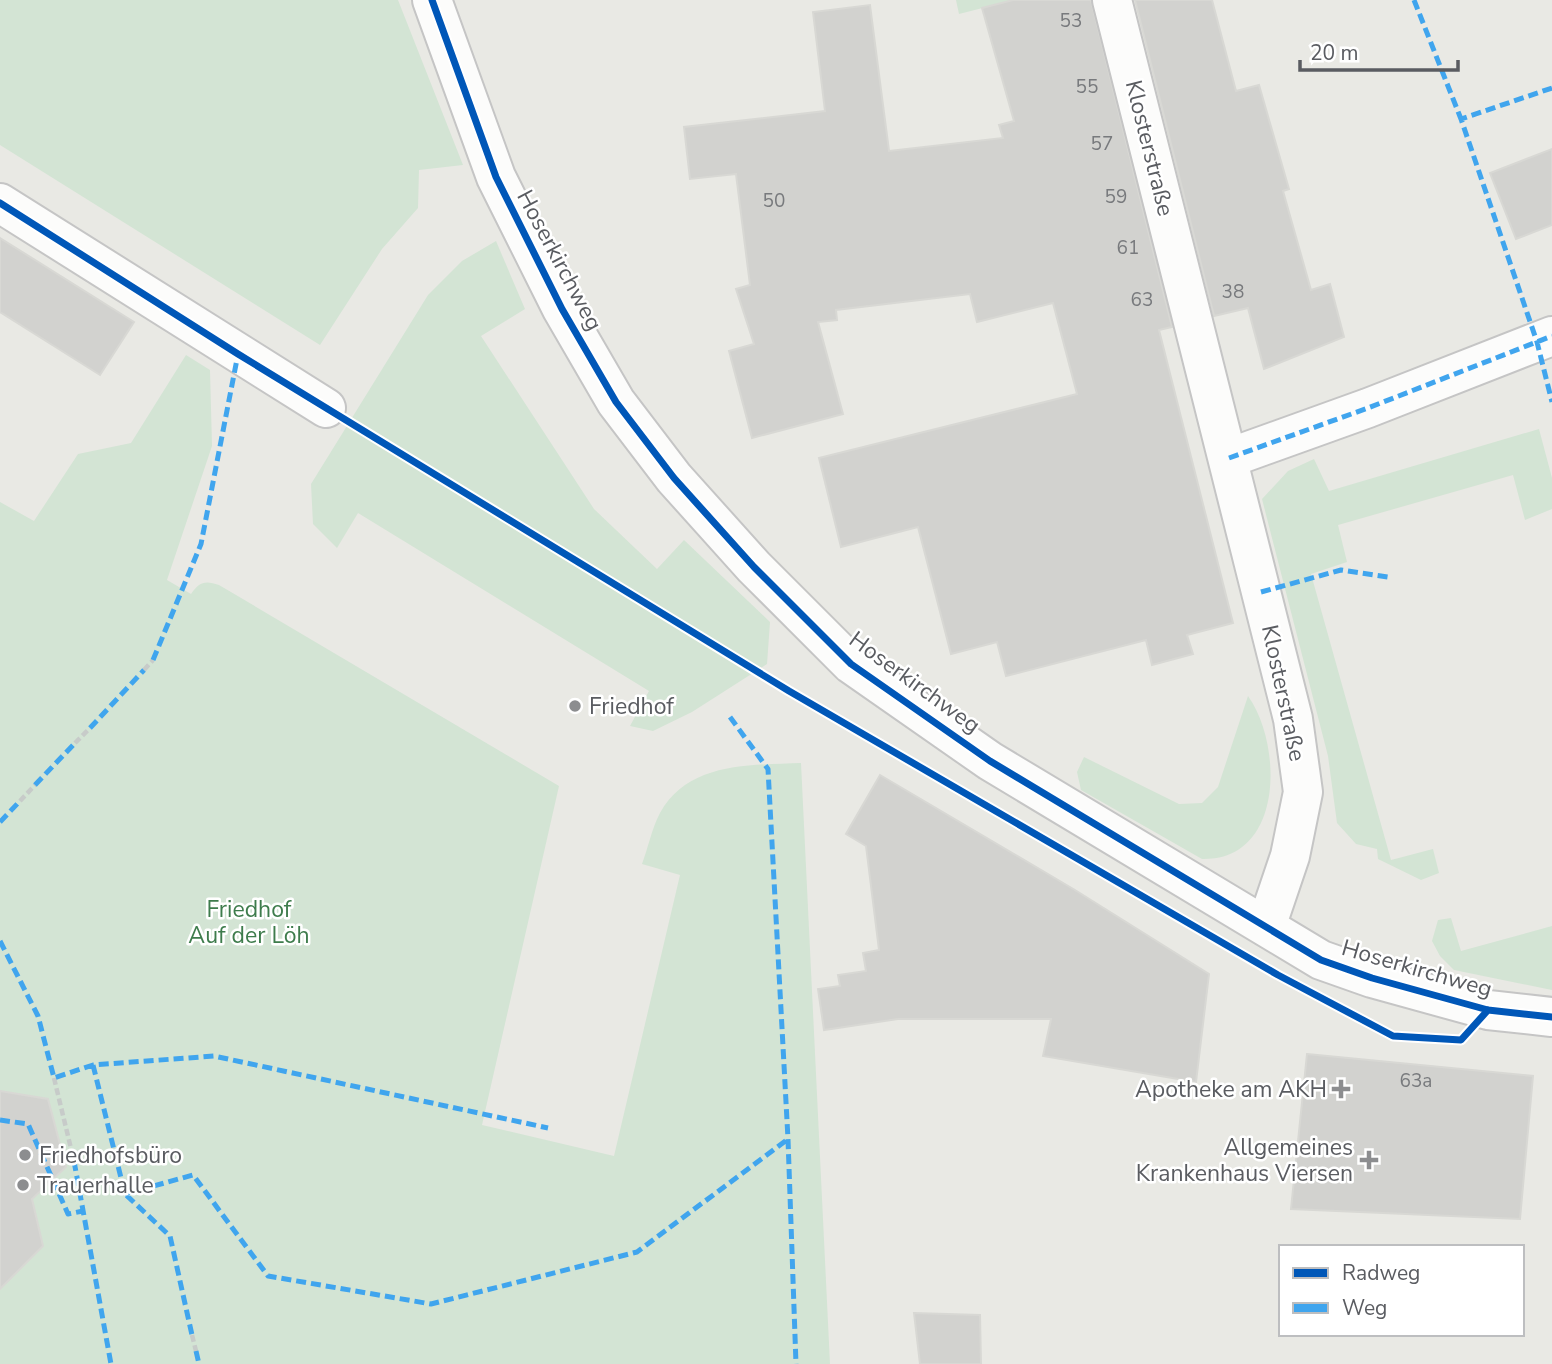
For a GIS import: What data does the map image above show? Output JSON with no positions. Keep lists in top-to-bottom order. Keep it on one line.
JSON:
{"streets":{"street":["Klosterstraße","Hoserkirchweg"]},"crossings":[["Klosterstraße","Hoserkirchweg"]],"parks":["Friedhof Auf der Löh"],"places":{"other":["Friedhof","Friedhofsbüro","Trauerhalle"],"health":["Apotheke am AKH","Allgemeines Krankenhaus Viersen"]},"house_numbers":["53","55","57","59","50","61","38","63","63a"],"legend":["Radweg","Weg"],"scale_bar":"20 m"}
